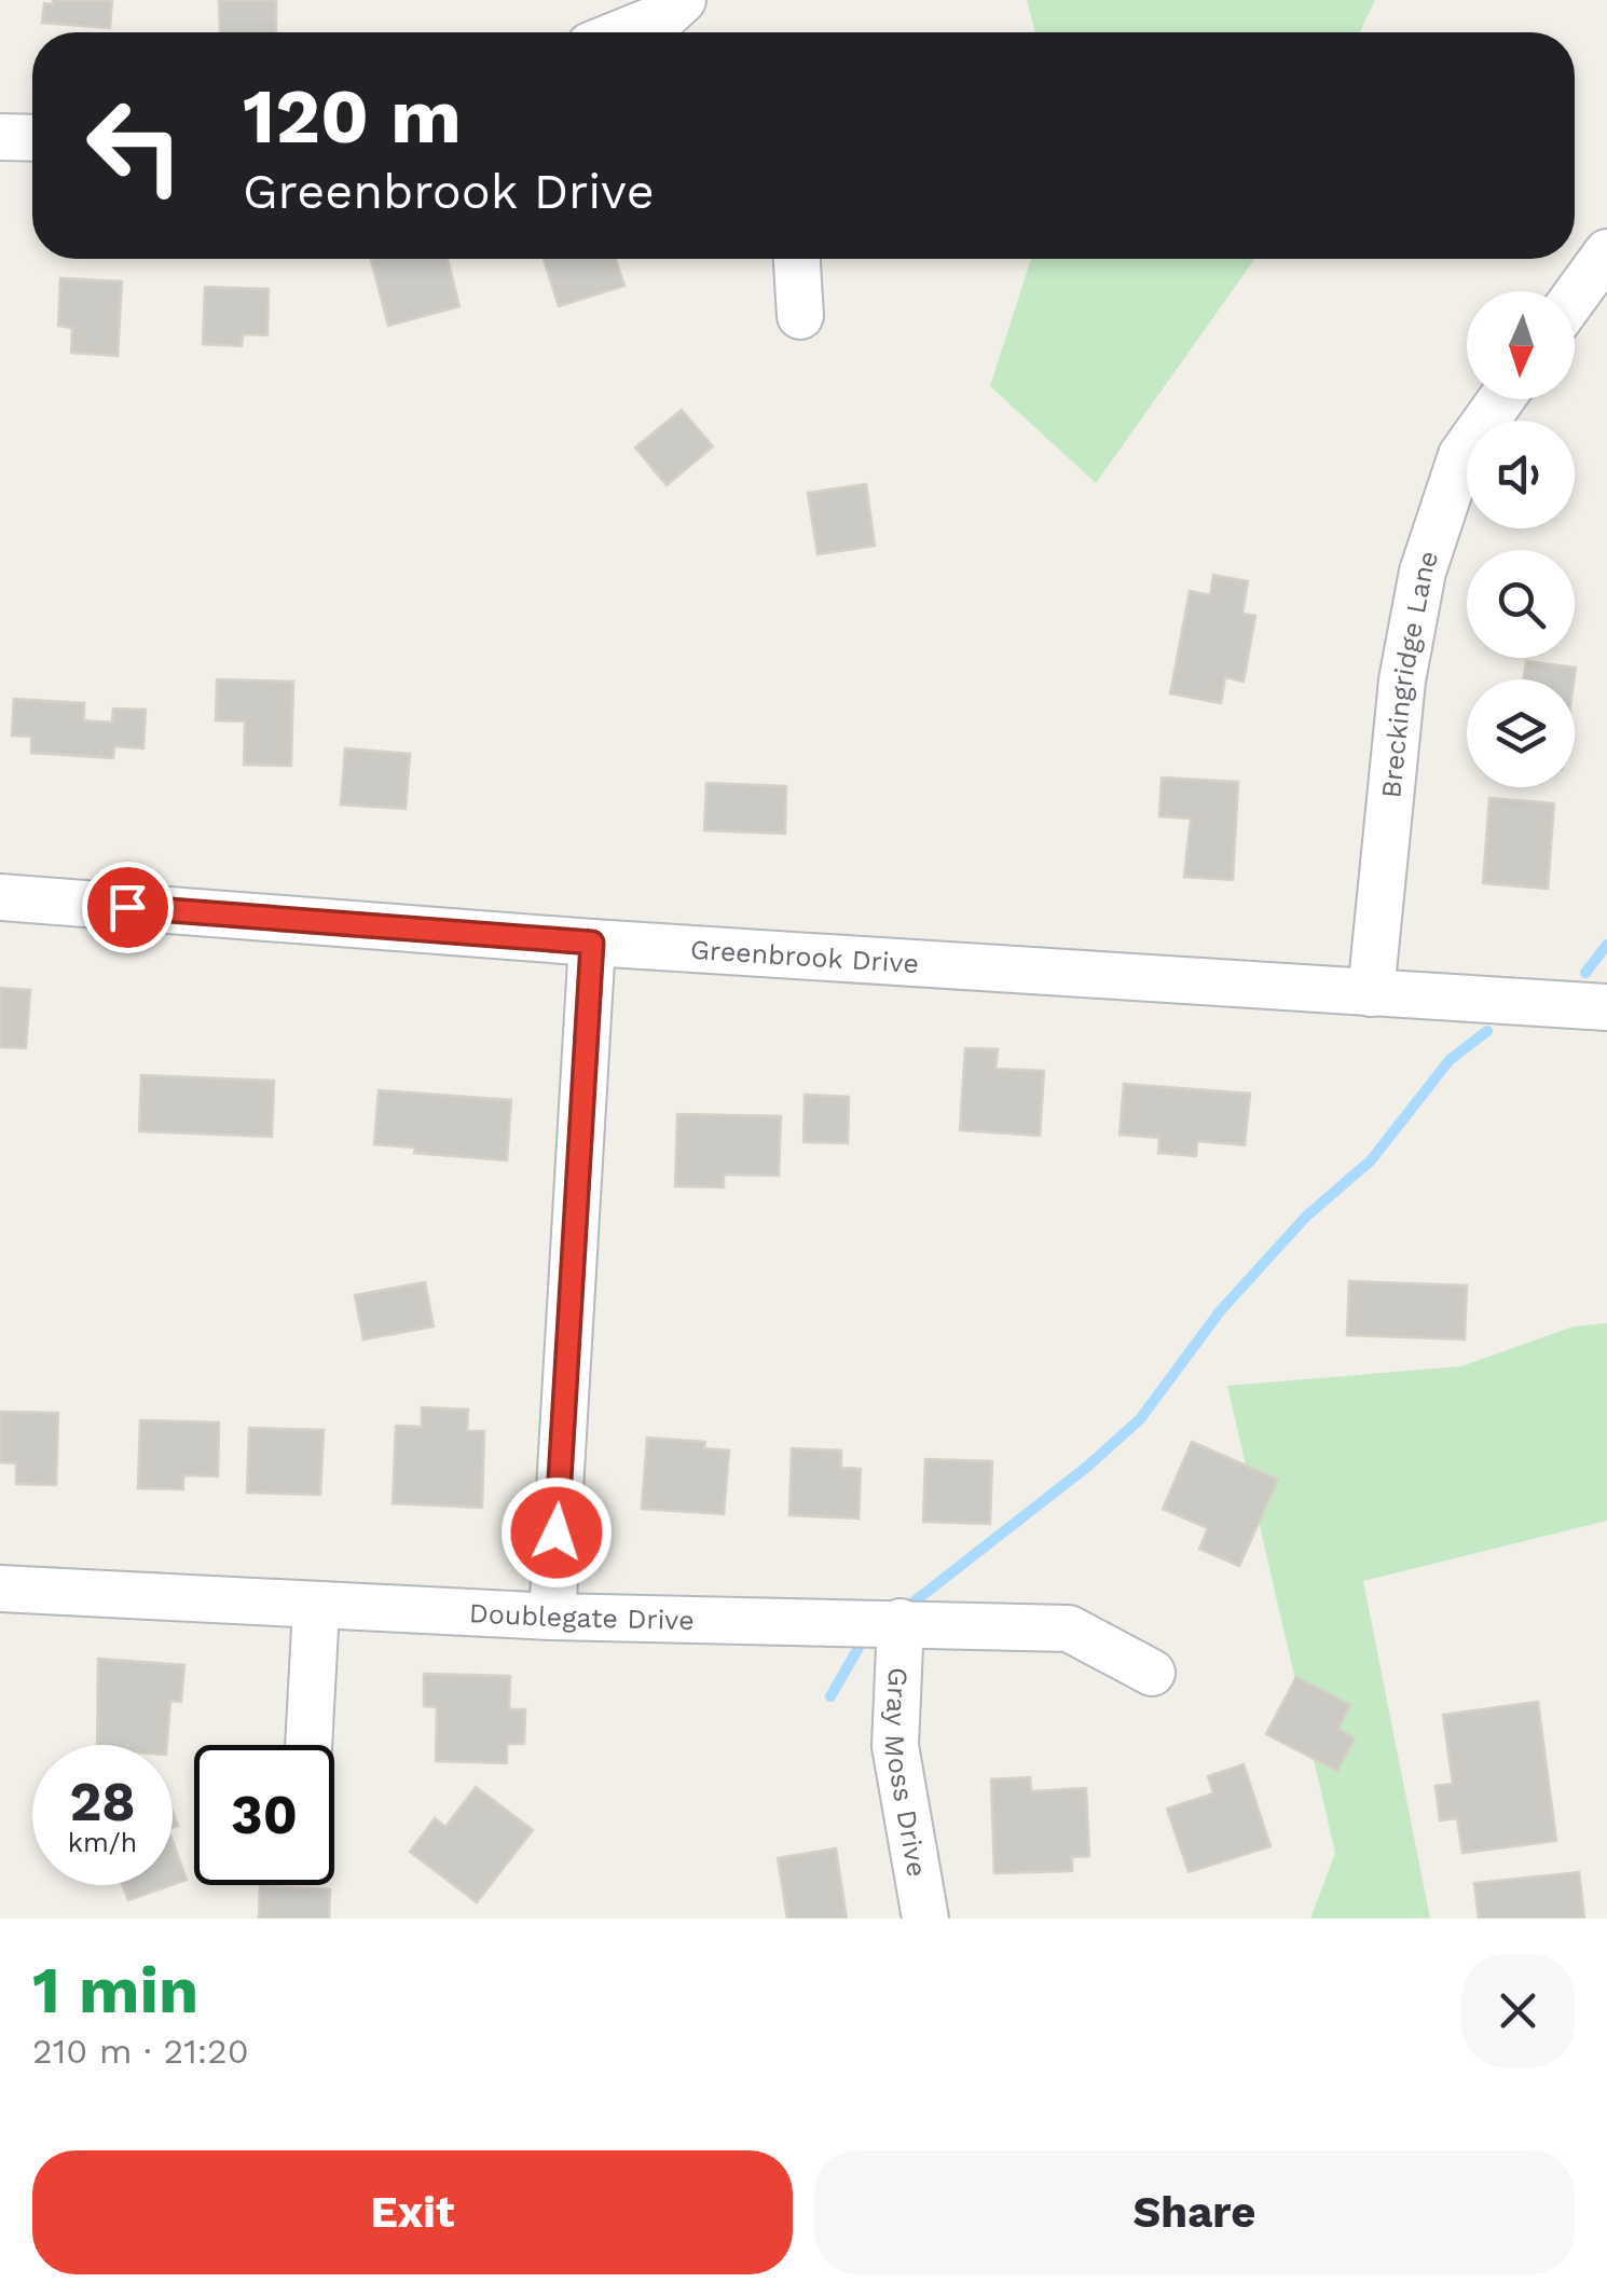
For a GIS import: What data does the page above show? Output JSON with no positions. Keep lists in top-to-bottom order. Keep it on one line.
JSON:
{"streets":{"street":["Breckingridge Lane","Greenbrook Drive","Doublegate Drive","Gray Moss Drive"]},"crossings":[["Breckingridge Lane","Greenbrook Drive"],["Doublegate Drive","Gray Moss Drive"]],"north":"bottom","page":{"turn":["120 m","Greenbrook Drive"],"speed":"28 km/h","limit":"30","heading":["1 min","210 m · 21:20"],"buttons":["Exit","Share"]}}
